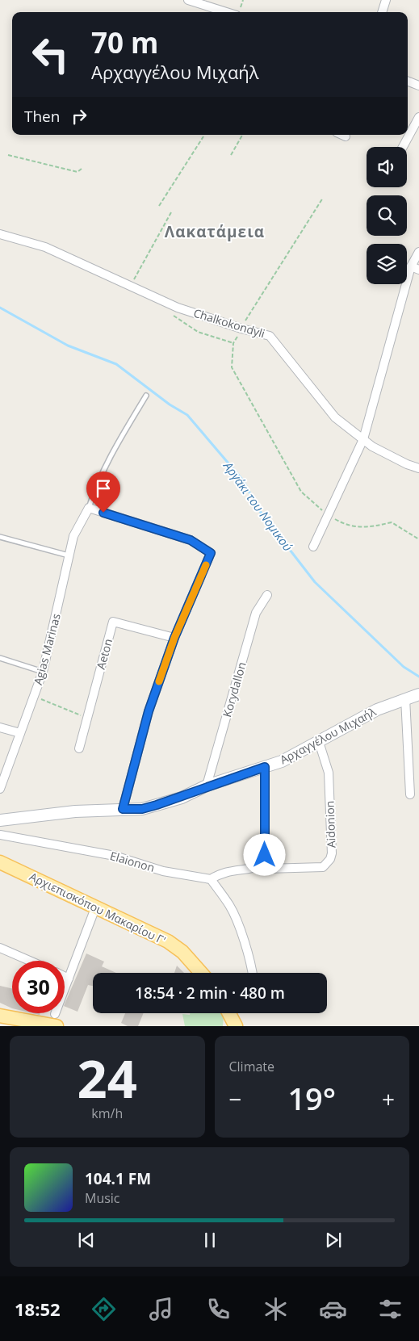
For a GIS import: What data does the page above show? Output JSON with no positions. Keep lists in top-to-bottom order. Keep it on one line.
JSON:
{"streets":{"main road":["Αρχιεπισκόπου Μακαρίου Γ'"],"street":["Chalkokondyli","Agias Marinas","Aeton","Korydallon","Αρχαγγέλου Μιχαήλ","Aidonion","Elaionon"]},"crossings":[["Korydallon","Αρχαγγέλου Μιχαήλ"],["Αρχαγγέλου Μιχαήλ","Aidonion"]],"districts":["Λακατάμεια"],"water":["Αργάκι του Νομικού"],"page":{"turn":["70 m","Αρχαγγέλου Μιχαήλ"],"then":"Then","limit":"30","trip":"18:54 · 2 min · 480 m","tile":[["24","km/h"],"Climate"],"heat":["−","19°","+"],"song":["104.1 FM","Music"],"tabs":"18:52"}}
